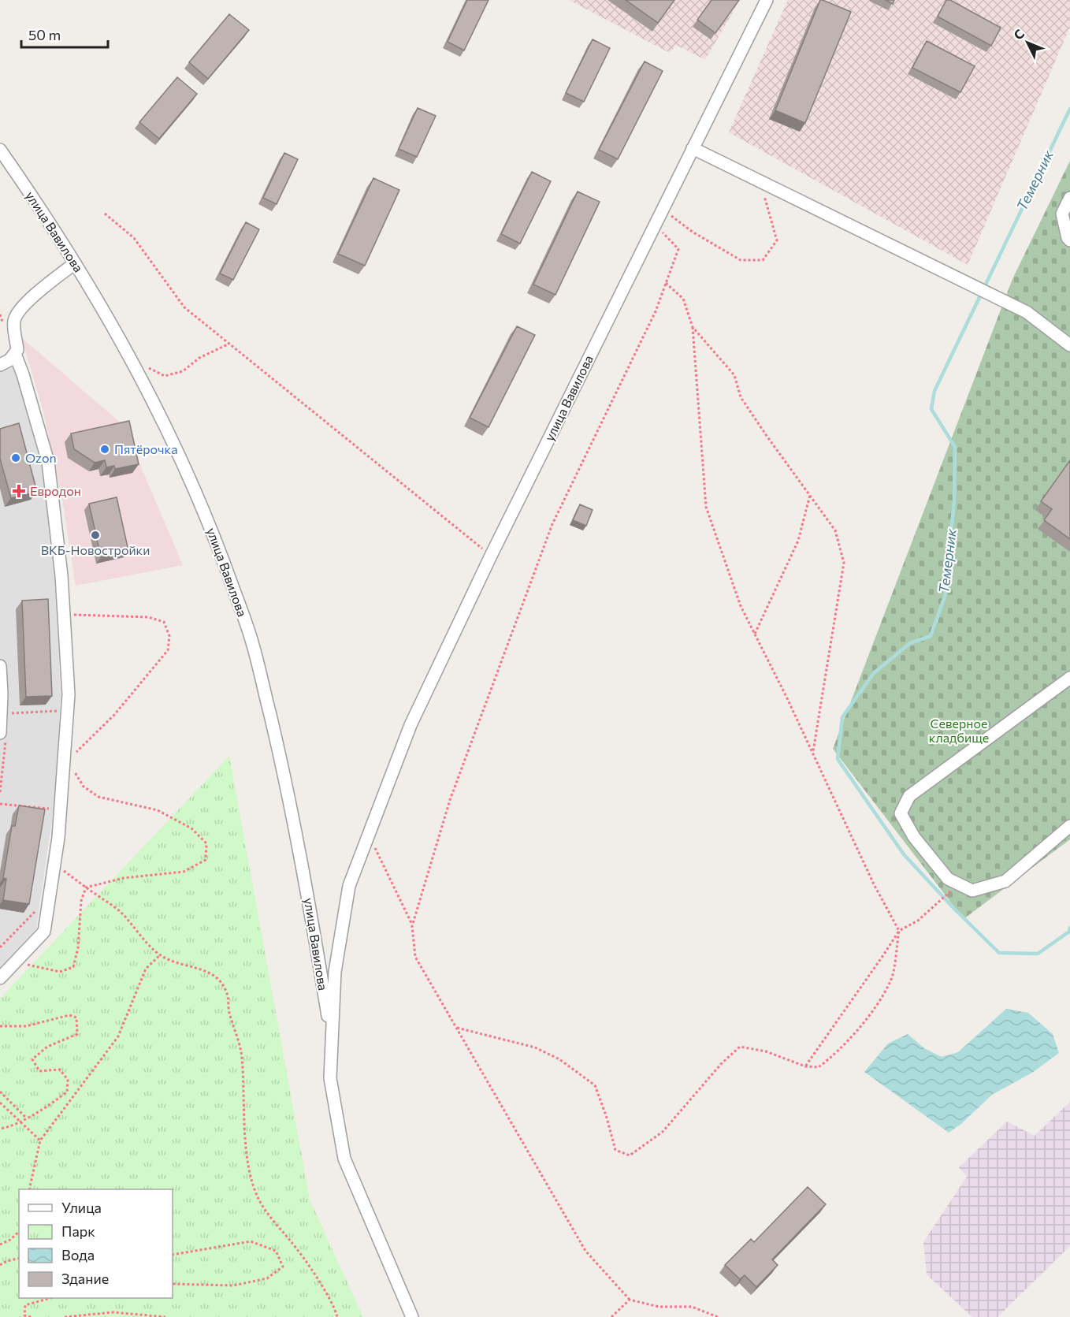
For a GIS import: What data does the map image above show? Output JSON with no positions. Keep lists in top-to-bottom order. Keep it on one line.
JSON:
{"streets":{"street":["улица Вавилова"]},"water":["Темерник"],"parks":["Северное кладбище"],"places":{"other":["Пятёрочка","Ozon","ВКБ-Новостройки"],"health":["Евродон"]},"legend":["Улица","Парк","Вода","Здание"],"scale_bar":"50 m","north":"top left"}
